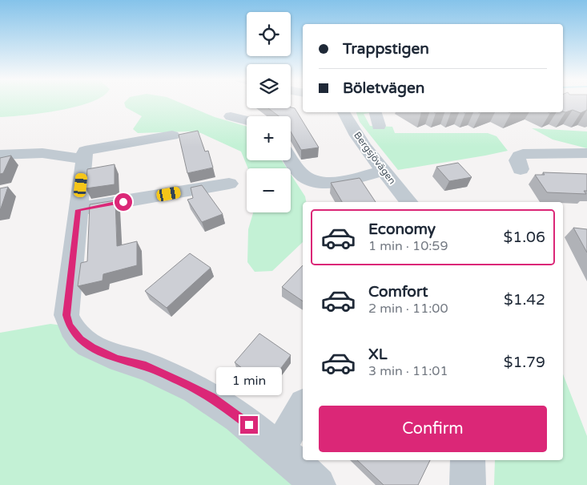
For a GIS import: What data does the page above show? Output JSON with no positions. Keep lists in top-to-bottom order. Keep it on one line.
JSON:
{"streets":{"street":["Bergsjövägen"]},"page":{"map_buttons":["+","−"],"banner":["Trappstigen","Böletvägen"],"list":[{"name":"Economy","note":"1 min · 10:59","value":"$1.06"},{"name":"Comfort","note":"2 min · 11:00","value":"$1.42"},{"name":"XL","note":"3 min · 11:01","value":"$1.79"}],"bubble":"1 min","buttons":"Confirm"}}
